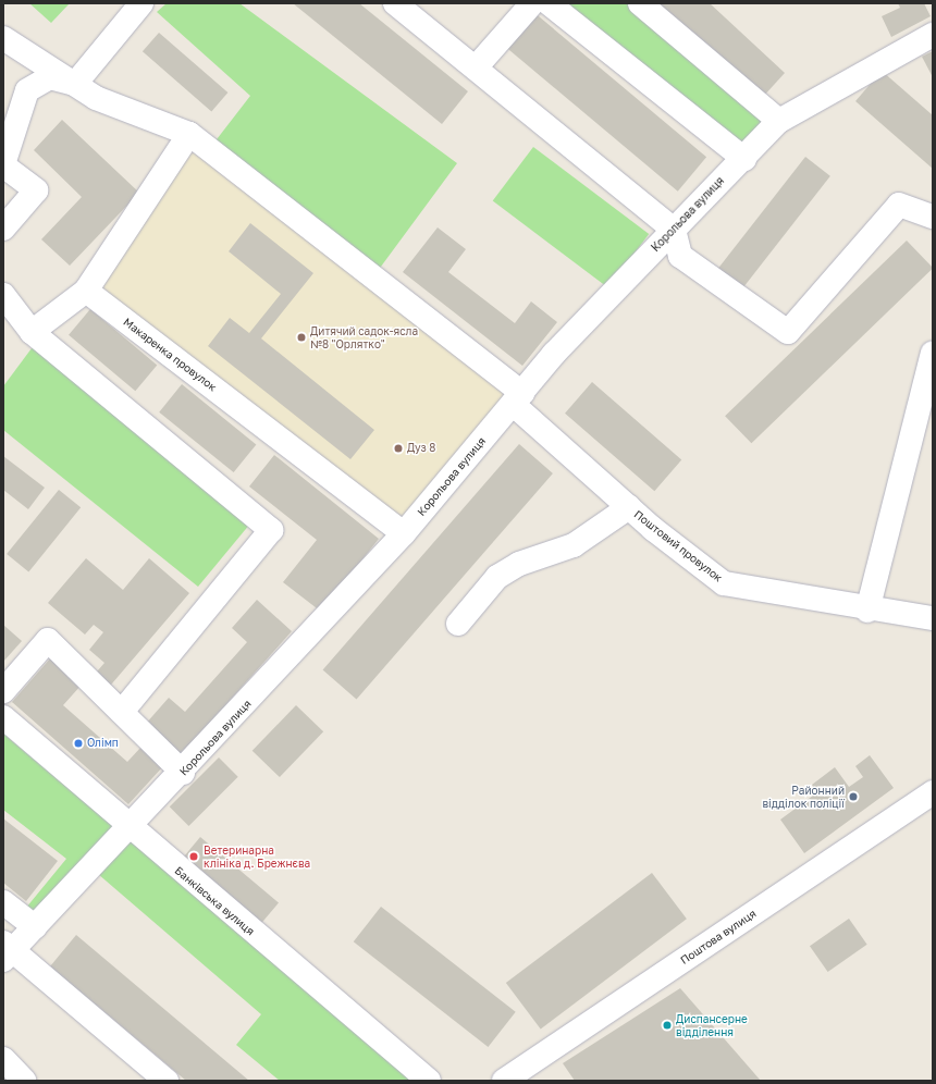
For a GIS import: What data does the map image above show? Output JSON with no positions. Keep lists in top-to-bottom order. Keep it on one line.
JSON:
{"streets":{"street":["Корольова вулиця","Макаренка провулок","Поштовий провулок","Банківська вулиця","Поштова вулиця"]},"crossings":[["Корольова вулиця","Макаренка провулок"],["Корольова вулиця","Поштовий провулок"],["Корольова вулиця","Банківська вулиця"]],"places":["Дитячий садок-ясла №8 \"Орлятко\"","Дуз 8","Олімп","Районний відділок поліції","Ветеринарна клініка д. Брежнєва","Диспансерне відділення"]}
